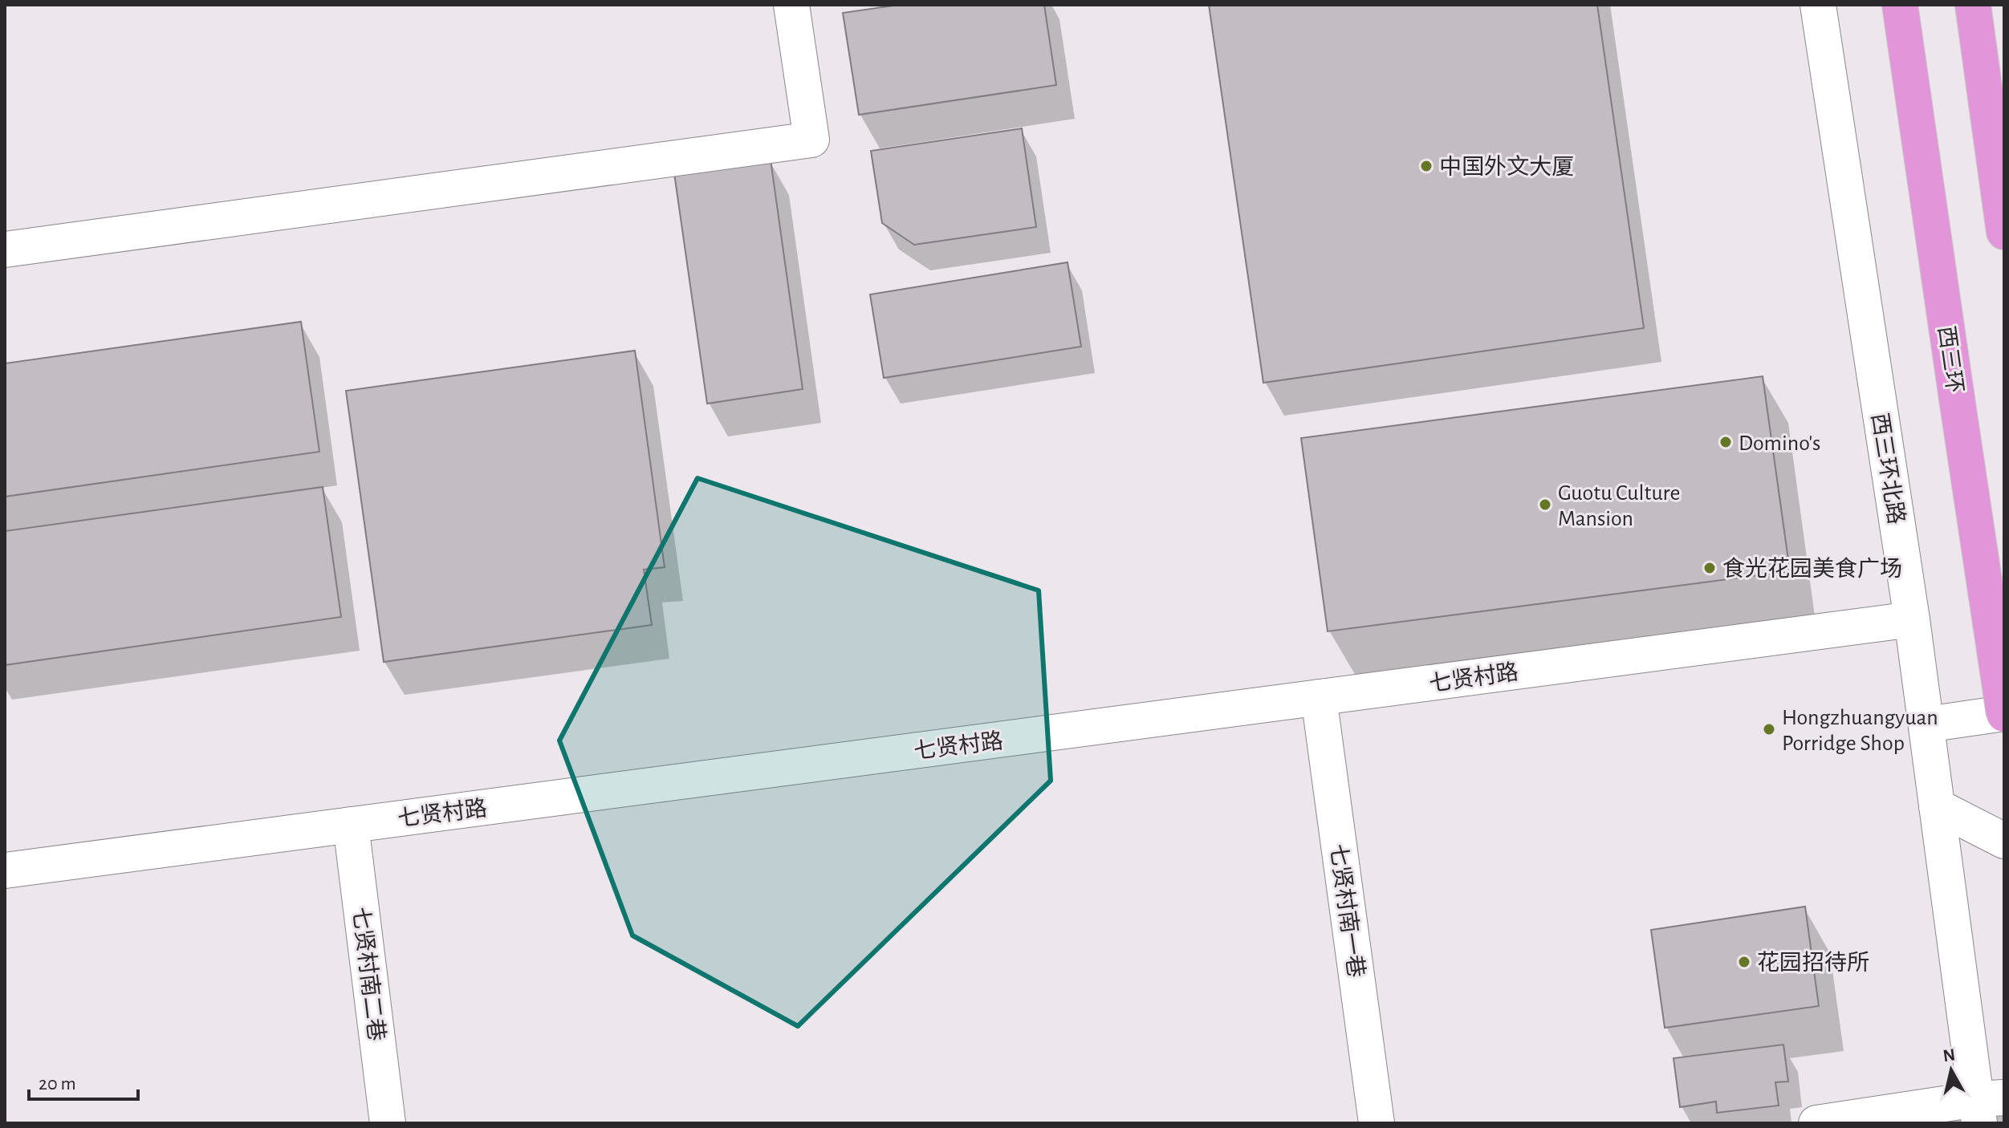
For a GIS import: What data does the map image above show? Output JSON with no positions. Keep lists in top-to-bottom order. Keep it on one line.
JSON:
{"streets":{"highway":["西三环"],"street":["西三环北路","七贤村路","七贤村南一巷","七贤村南二巷"]},"crossings":[["西三环北路","七贤村路"],["七贤村路","七贤村南一巷"],["七贤村路","七贤村南二巷"]],"places":["中国外文大厦","Domino's","Guotu Culture Mansion","食光花园美食广场","Hongzhuangyuan Porridge Shop","花园招待所"],"scale_bar":"20 m","north":"top"}
